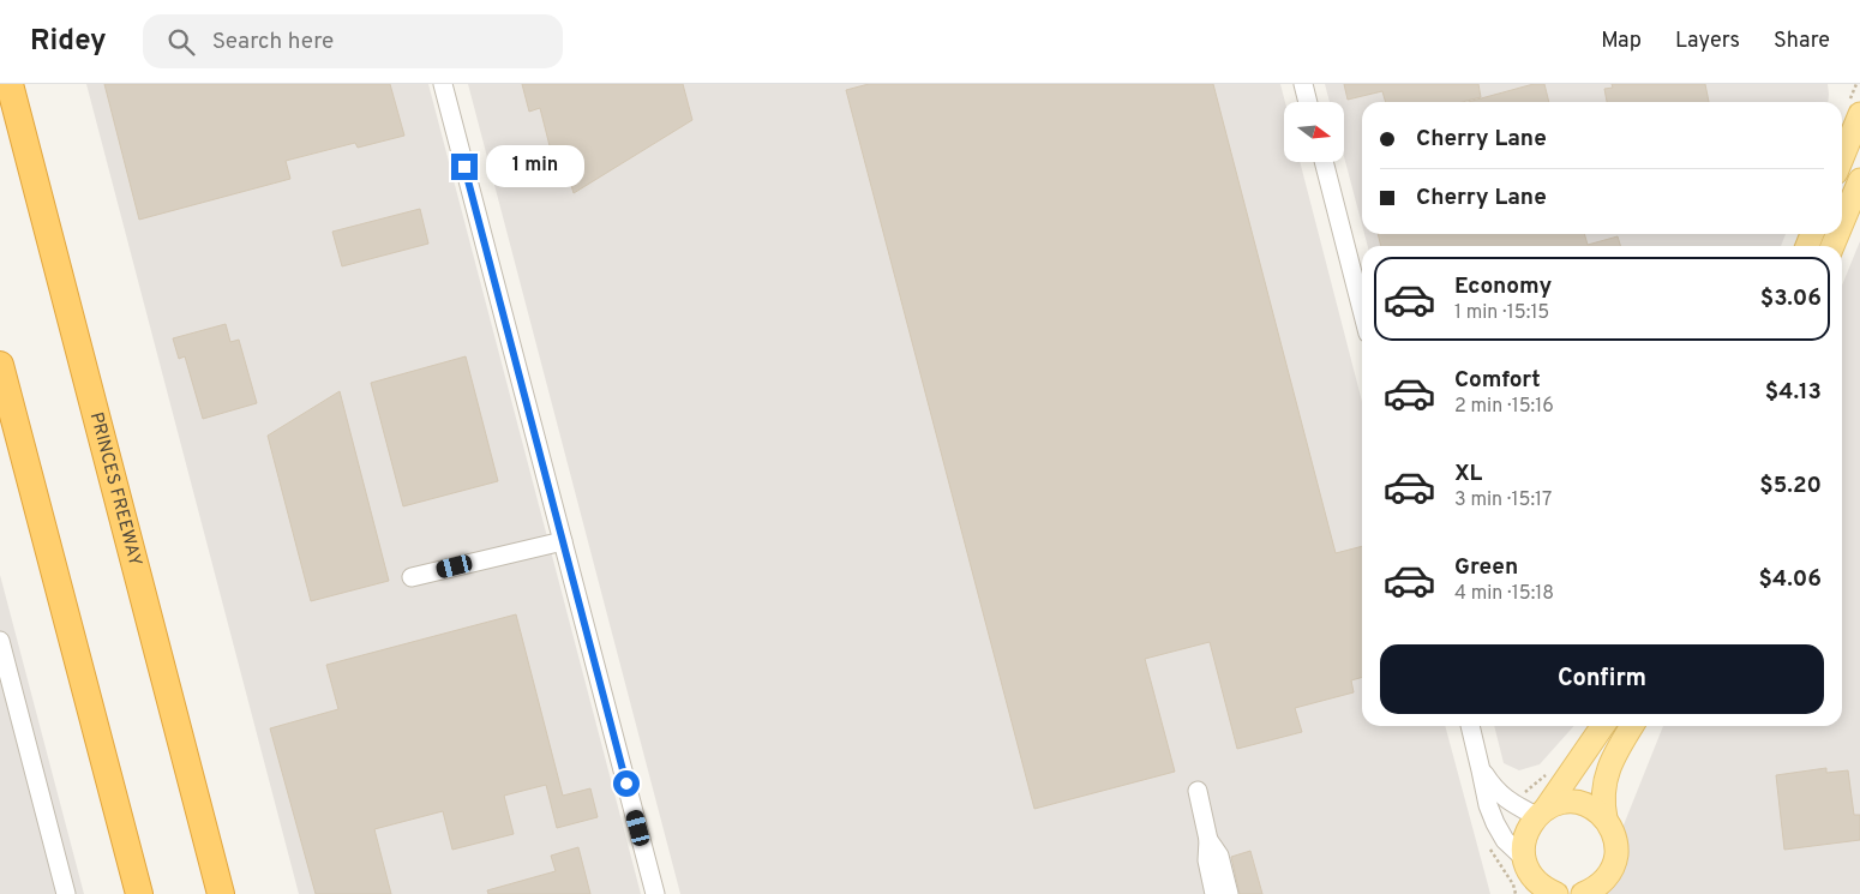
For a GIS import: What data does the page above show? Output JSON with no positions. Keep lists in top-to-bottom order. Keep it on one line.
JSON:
{"streets":{"highway":["PRINCES FREEWAY"]},"north":"right","page":{"header":"Ridey","search":"Search here","nav":["Map","Layers","Share"],"banner":["Cherry Lane","Cherry Lane"],"bubble":"1 min","list":[{"name":"Economy","note":"1 min · 15:15","value":"$3.06"},{"name":"Comfort","note":"2 min · 15:16","value":"$4.13"},{"name":"XL","note":"3 min · 15:17","value":"$5.20"},{"name":"Green","note":"4 min · 15:18","value":"$4.06"}],"buttons":"Confirm"}}
